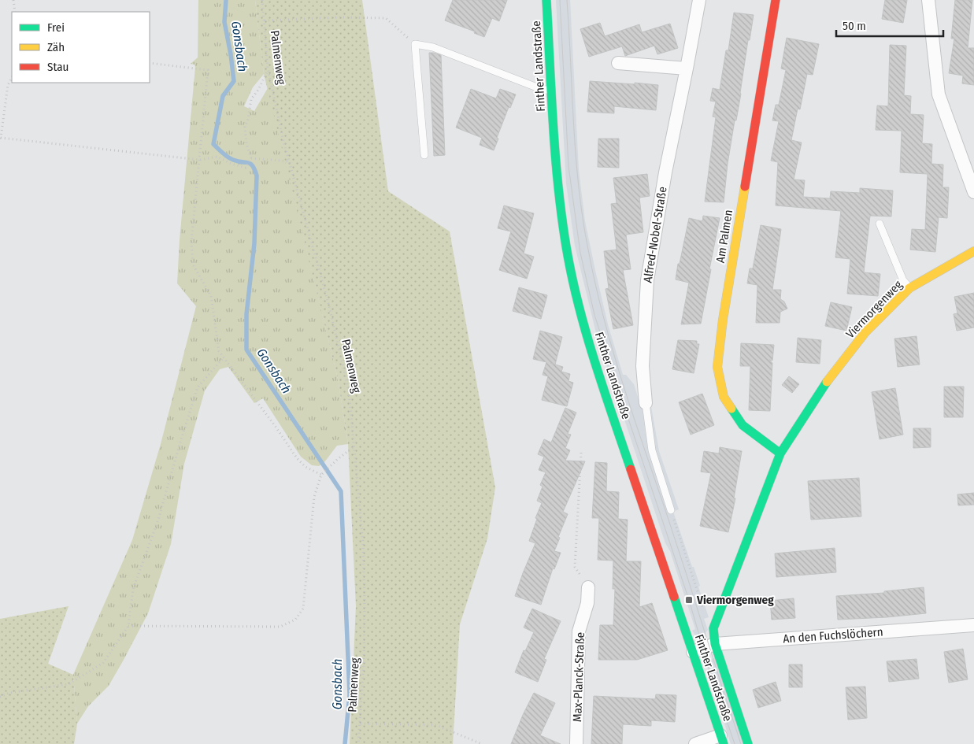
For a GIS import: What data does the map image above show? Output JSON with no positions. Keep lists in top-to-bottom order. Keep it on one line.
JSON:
{"streets":{"street":["Finther Landstraße","Alfred-Nobel-Straße","Am Palmen","Viermorgenweg","An den Fuchslöchern","Max-Planck-Straße"],"path":["Palmenweg"]},"crossings":[["Finther Landstraße","Viermorgenweg"],["Finther Landstraße","An den Fuchslöchern"],["Am Palmen","Viermorgenweg"],["Viermorgenweg","An den Fuchslöchern"]],"water":["Gonsbach"],"places":{"transit":["Viermorgenweg"]},"legend":["Frei","Zäh","Stau"],"scale_bar":"50 m"}
